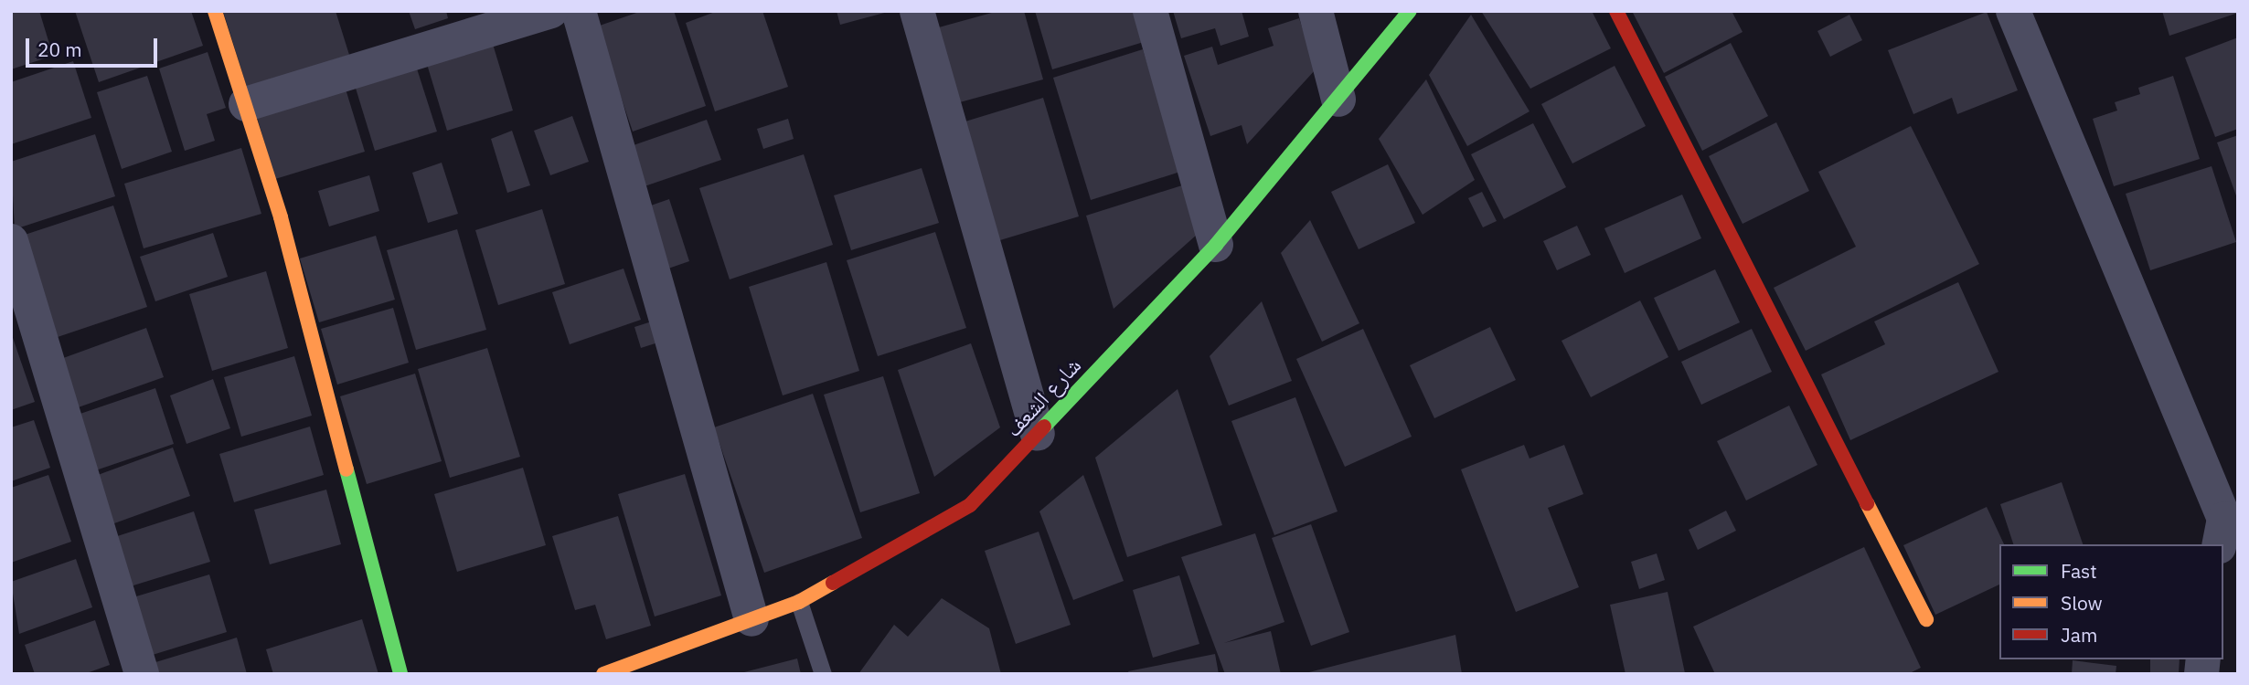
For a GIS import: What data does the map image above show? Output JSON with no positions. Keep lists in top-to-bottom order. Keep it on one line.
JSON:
{"streets":{"street":["شارع الشعف"]},"legend":["Fast","Slow","Jam"],"scale_bar":"20 m"}
